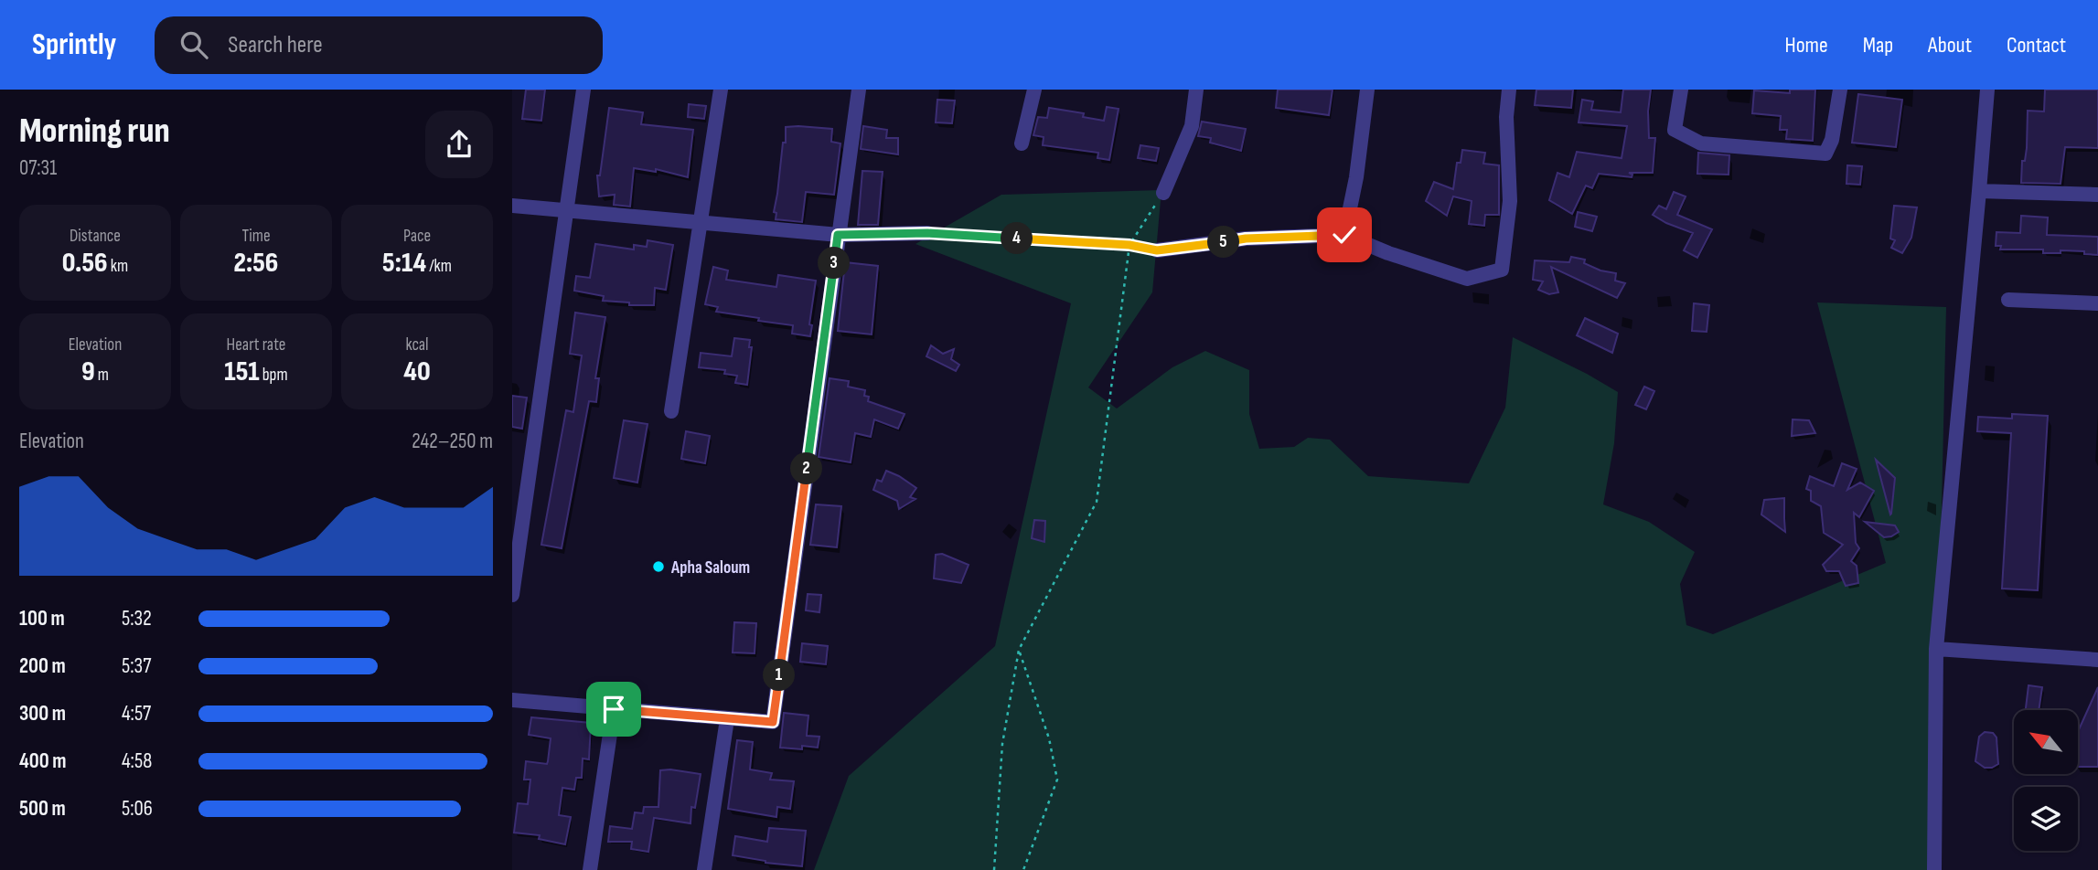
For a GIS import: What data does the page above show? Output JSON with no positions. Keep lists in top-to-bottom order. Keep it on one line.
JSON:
{"places":["Apha Saloum"],"north":"top left","page":{"header":"Sprintly","search":"Search here","nav":["Home","Map","About","Contact"],"heading":["Morning run","07:31"],"stats":[["Distance","0.56 km"],["Time","2:56"],["Pace","5:14 /km"],["Elevation","9 m"],["Heart rate","151 bpm"],["kcal","40"]],"pins":["4","5","3","2","1"],"chart":["Elevation","242–250 m"],"list":[{"name":"100 m","note":"5:32"},{"name":"200 m","note":"5:37"},{"name":"300 m","note":"4:57"},{"name":"400 m","note":"4:58"},{"name":"500 m","note":"5:06"}]}}
